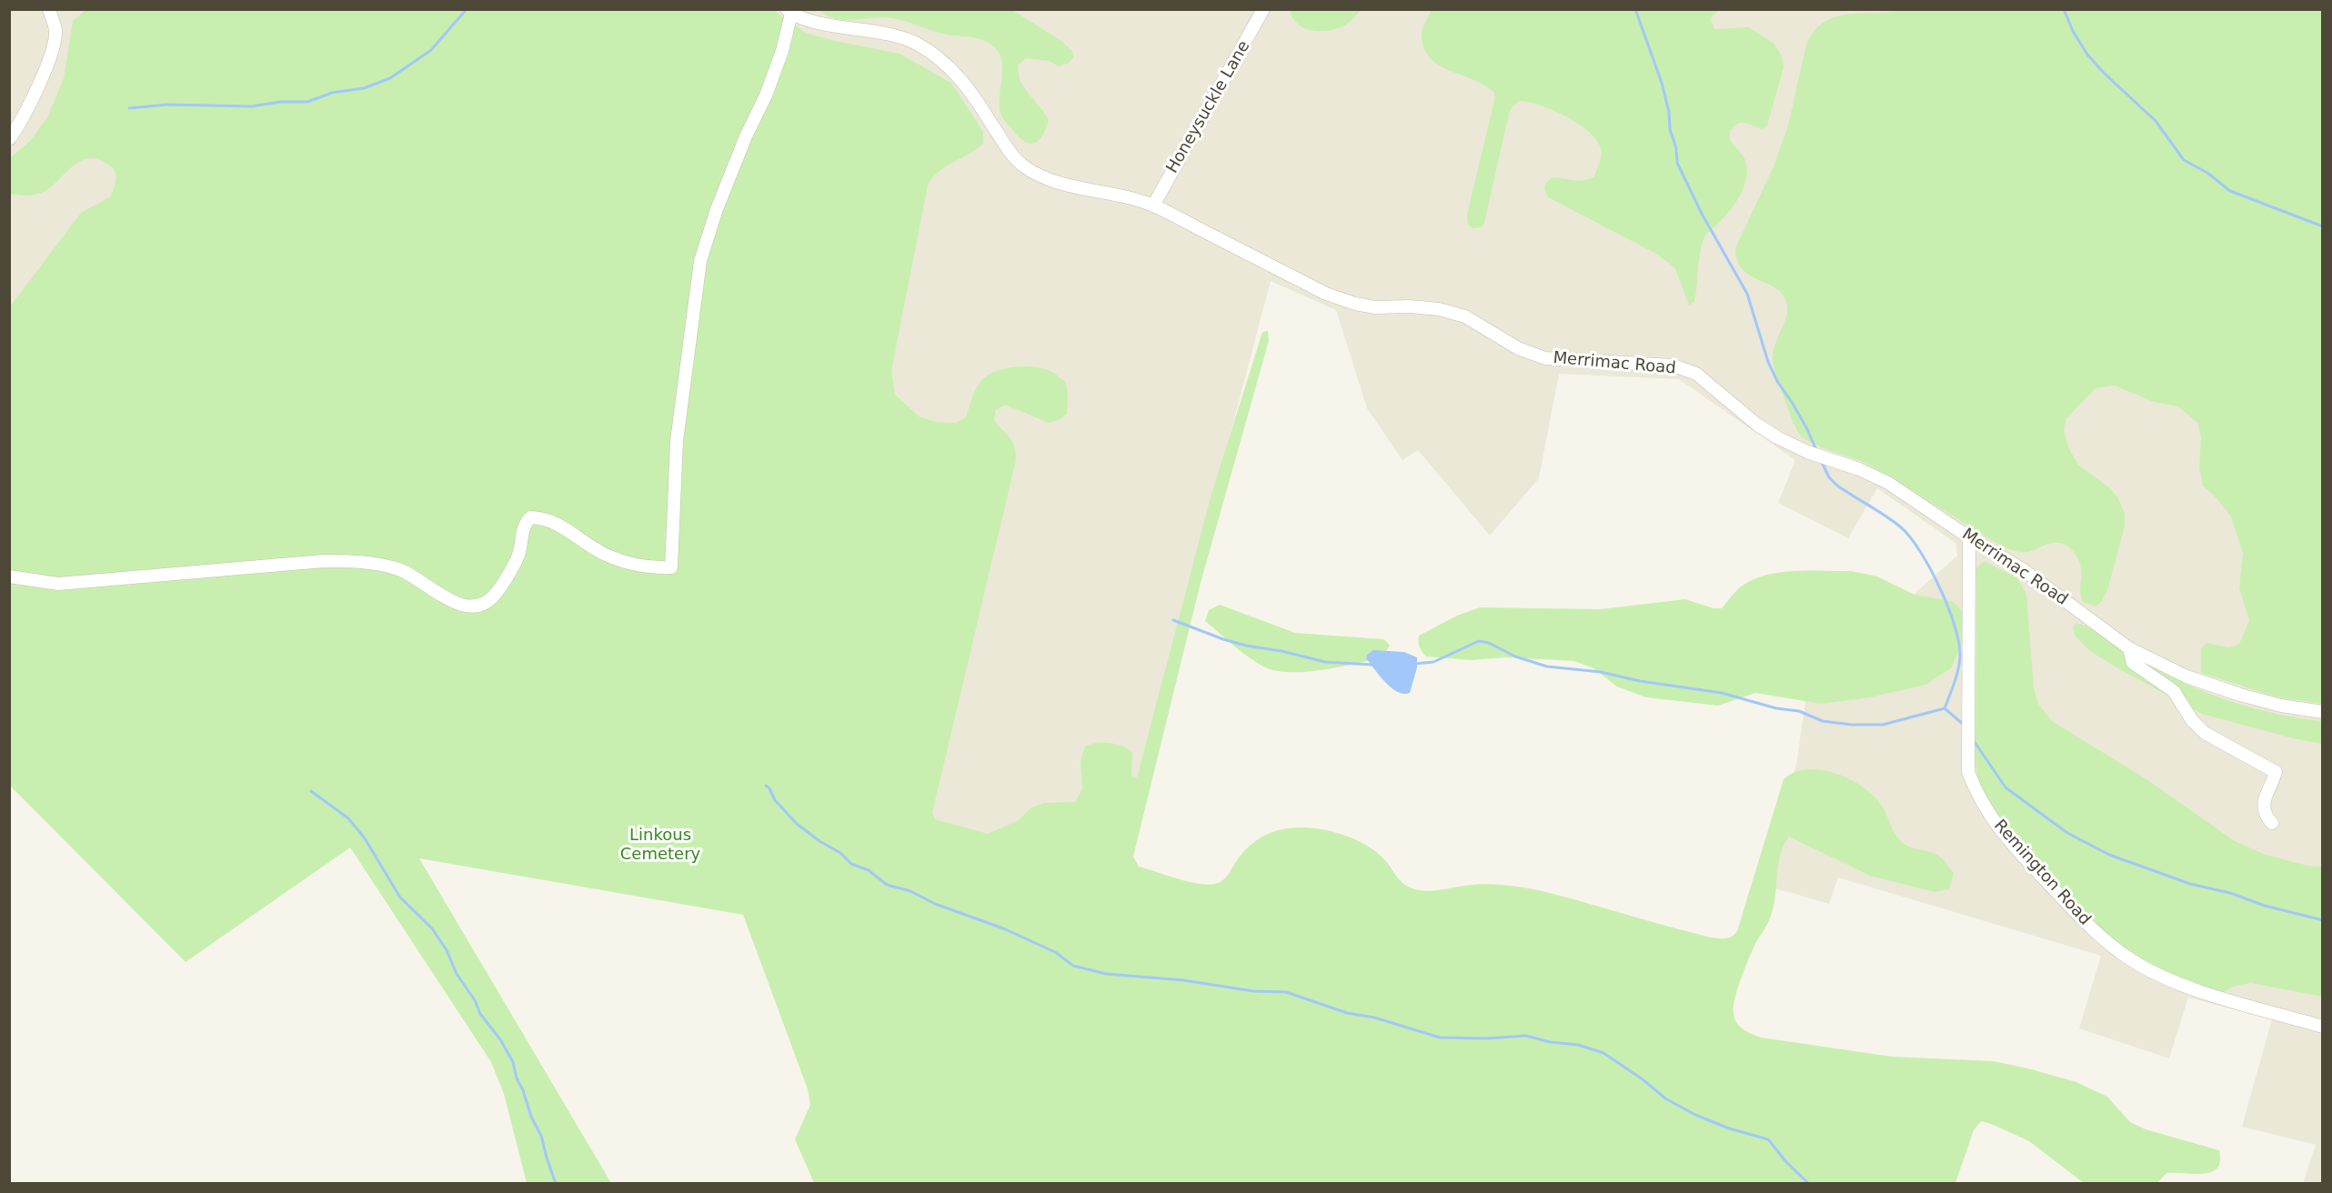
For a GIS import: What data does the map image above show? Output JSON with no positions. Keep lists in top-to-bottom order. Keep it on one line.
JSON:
{"streets":{"street":["Honeysuckle Lane","Merrimac Road","Remington Road"]},"crossings":[["Honeysuckle Lane","Merrimac Road"],["Merrimac Road","Remington Road"]],"parks":["Linkous Cemetery"]}
